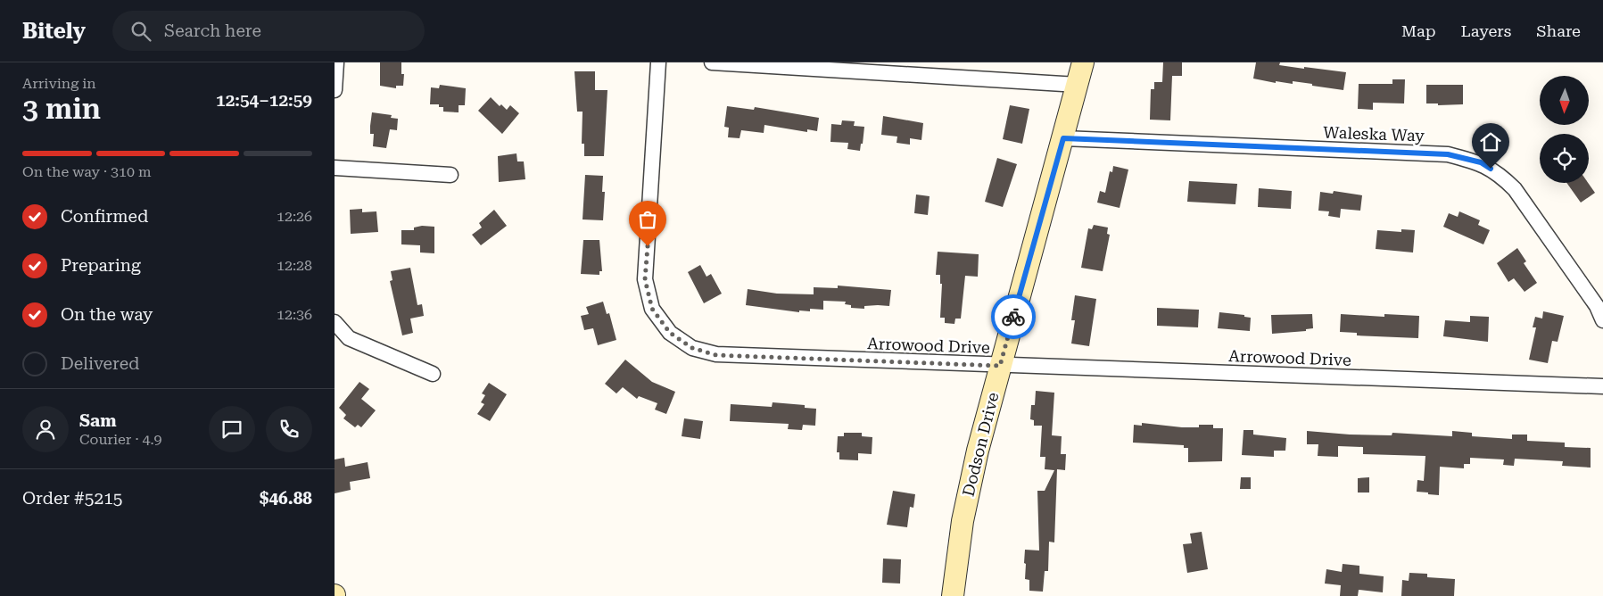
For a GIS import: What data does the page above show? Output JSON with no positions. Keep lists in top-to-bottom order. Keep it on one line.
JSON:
{"streets":{"street":["Waleska Way","Arrowood Drive","Dodson Drive"]},"crossings":[["Waleska Way","Dodson Drive"],["Arrowood Drive","Dodson Drive"]],"north":"bottom","page":{"header":"Bitely","search":"Search here","nav":["Map","Layers","Share"],"heading":["3 min","Arriving in","12:54–12:59"],"panel":["Sam","Courier · 4.9","Order #5215","$46.88"],"bar":"On the way · 310 m","list":[["Confirmed","12:26"],["Preparing","12:28"],["On the way","12:36"],"Delivered"]}}
